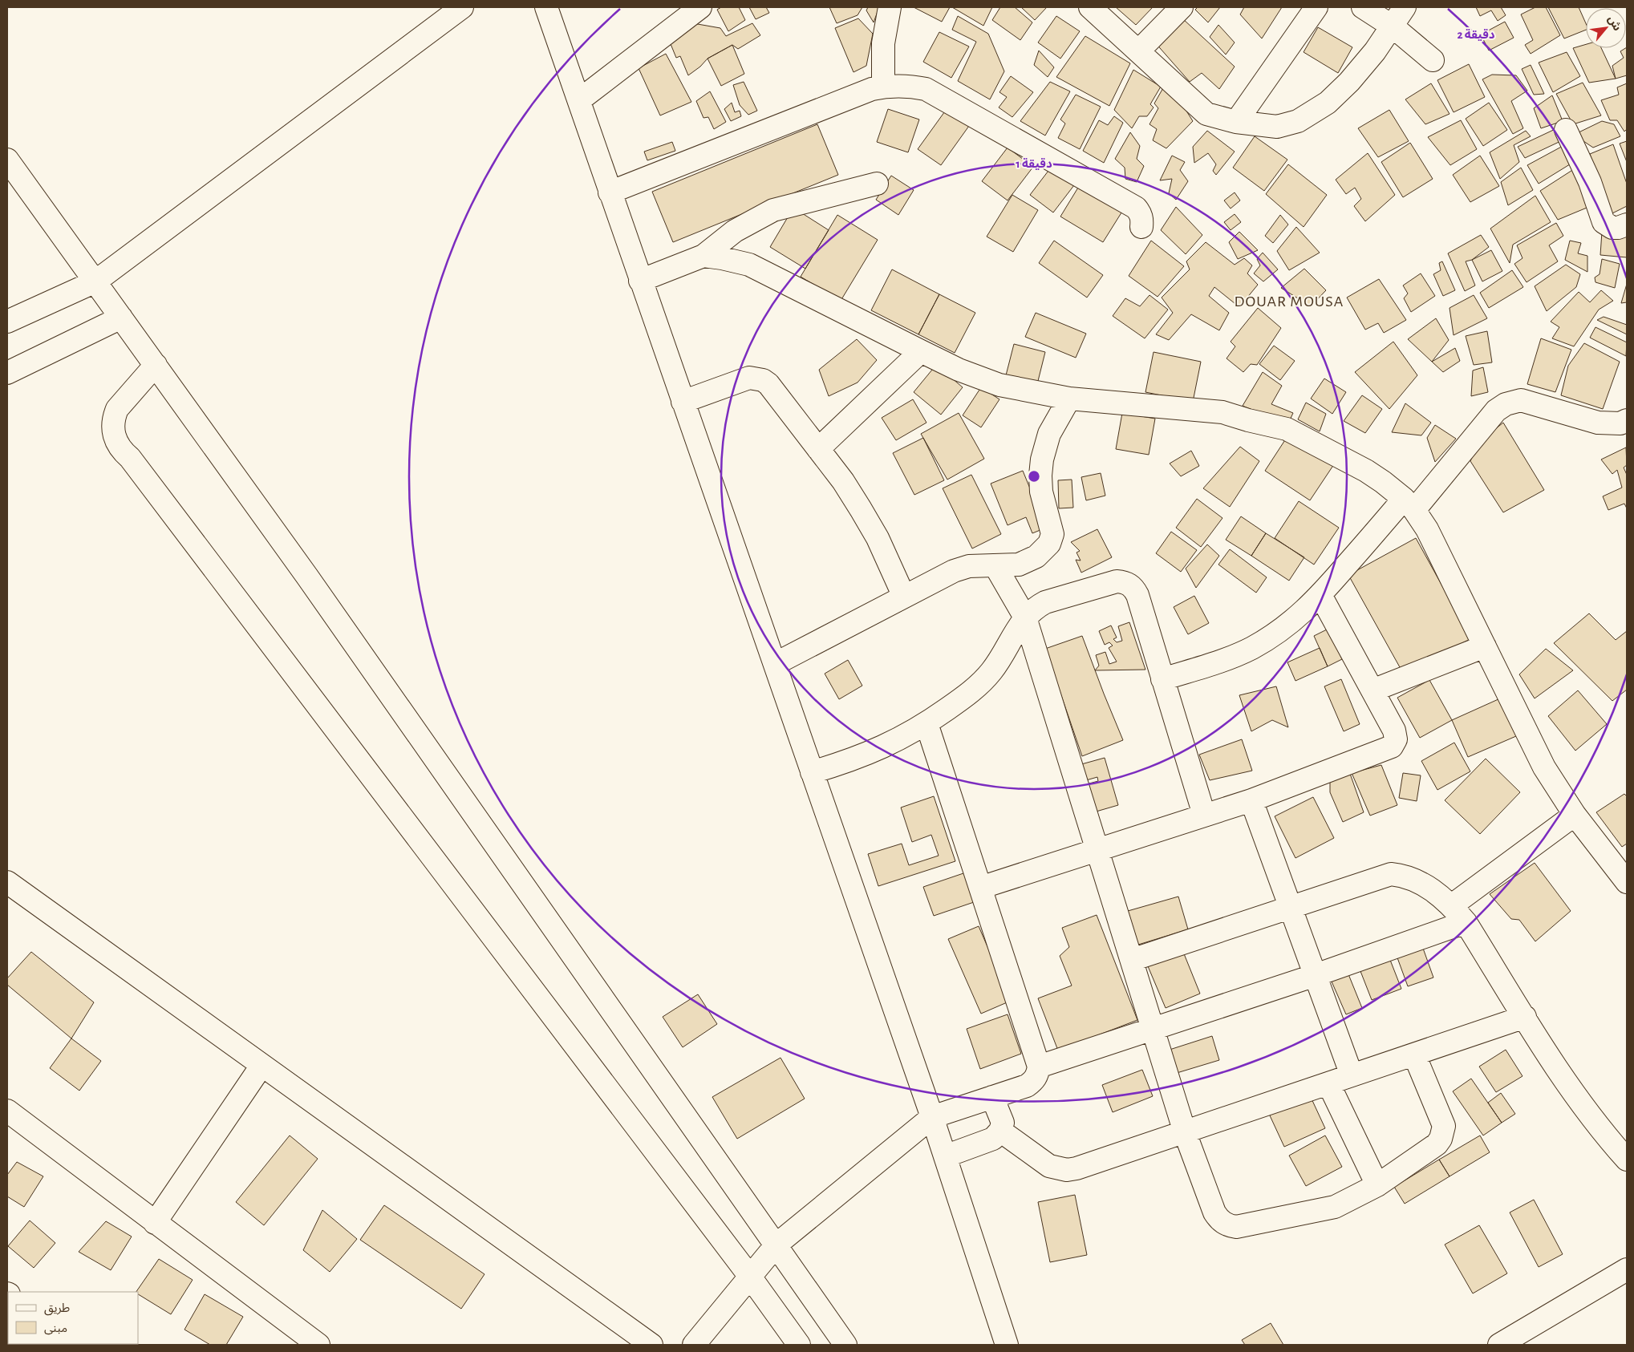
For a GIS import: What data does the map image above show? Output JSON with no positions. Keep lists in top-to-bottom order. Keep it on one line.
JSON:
{"districts":["DOUAR MOUSA"],"legend":["طريق","مبنى"],"north":"top right","rings":["2 دقيقة","1 دقيقة"]}
